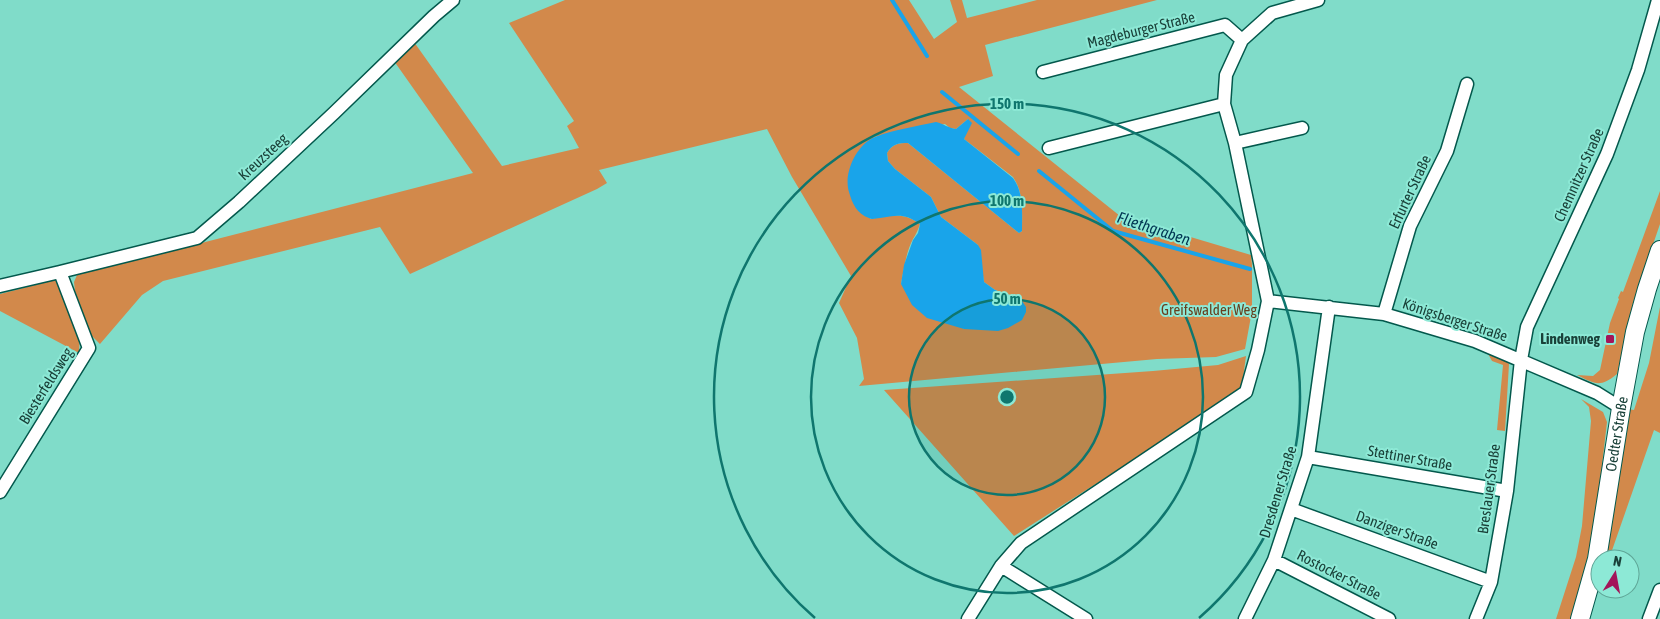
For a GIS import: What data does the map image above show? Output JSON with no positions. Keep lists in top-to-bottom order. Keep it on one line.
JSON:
{"streets":{"main road":["Oedter Straße"],"street":["Magdeburger Straße","Kreuzsteeg","Chemnitzer Straße","Erfurter Straße","Königsberger Straße","Biesterfeldsweg","Stettiner Straße","Breslauer Straße","Dresdener Straße","Danziger Straße","Rostocker Straße"]},"crossings":[["Kreuzsteeg","Biesterfeldsweg"],["Chemnitzer Straße","Königsberger Straße"],["Chemnitzer Straße","Breslauer Straße"],["Erfurter Straße","Königsberger Straße"],["Königsberger Straße","Oedter Straße"],["Königsberger Straße","Breslauer Straße"],["Königsberger Straße","Dresdener Straße"],["Stettiner Straße","Breslauer Straße"],["Stettiner Straße","Dresdener Straße"],["Breslauer Straße","Danziger Straße"],["Dresdener Straße","Danziger Straße"],["Dresdener Straße","Rostocker Straße"]],"water":["Fliethgraben"],"parks":["Greifswalder Weg"],"places":{"transit":["Lindenweg"]},"north":"top","rings":["150 m","100 m","50 m"]}
